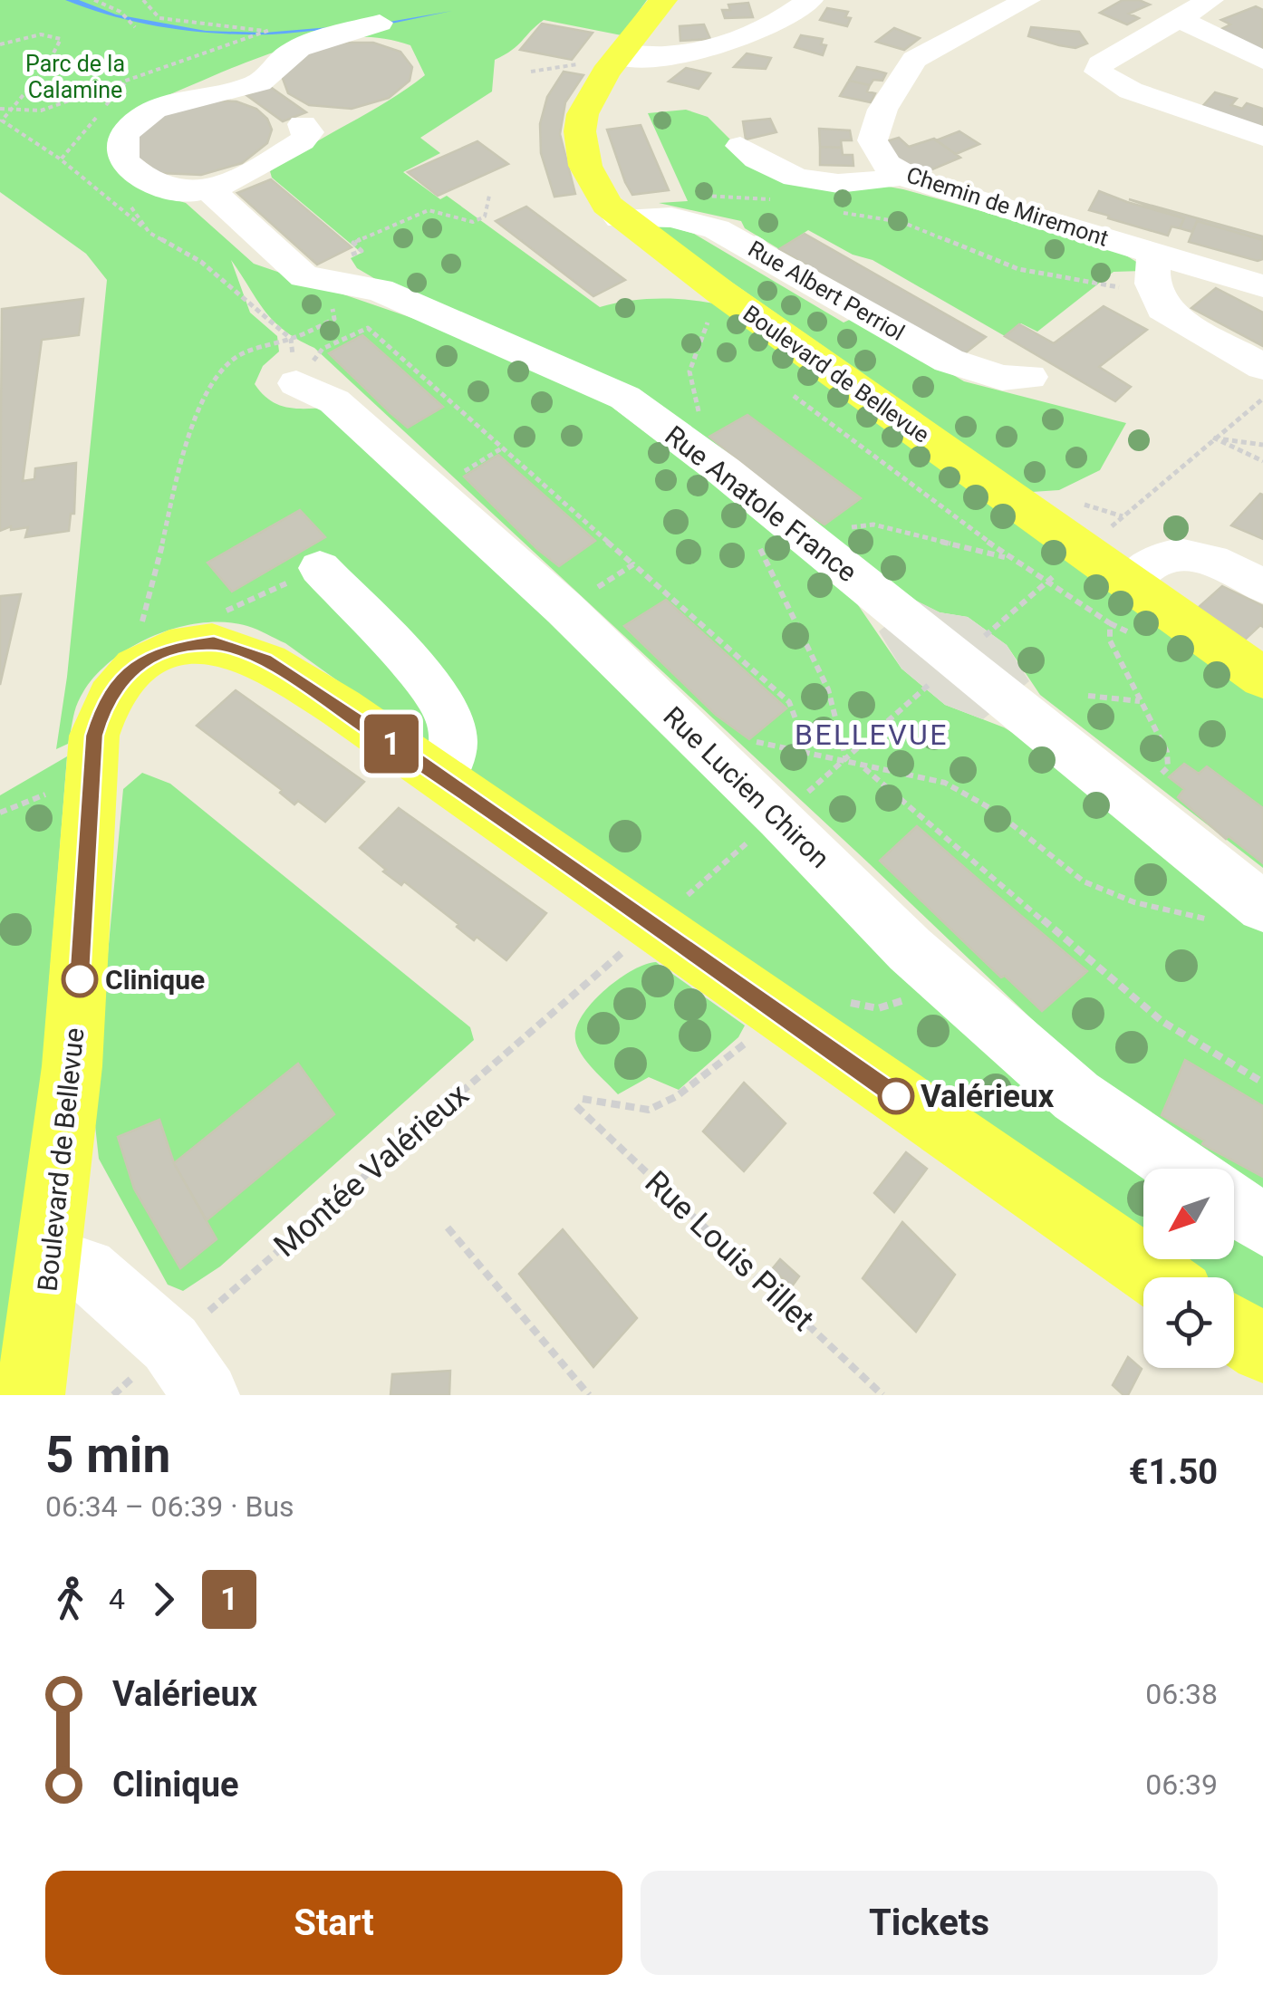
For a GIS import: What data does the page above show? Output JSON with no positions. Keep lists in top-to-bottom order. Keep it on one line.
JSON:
{"streets":{"main road":["Boulevard de Bellevue"],"street":["Chemin de Miremont","Rue Albert Perriol","Rue Anatole France","Rue Lucien Chiron"],"path":["Montée Valérieux","Rue Louis Pillet"]},"crossings":[["Rue Albert Perriol","Boulevard de Bellevue"],["Boulevard de Bellevue","Rue Louis Pillet"]],"districts":["BELLEVUE"],"parks":["Parc de la Calamine"],"places":["Clinique","Valérieux"],"lines":["bus line 1"],"north":"bottom left","page":{"on_map":"1","heading":["5 min","06:34 – 06:39 · Bus","€1.50"],"legs":["4","1"],"list":[{"name":"Valérieux","value":"06:38"},{"name":"Clinique","value":"06:39"}],"buttons":["Start","Tickets"]}}
